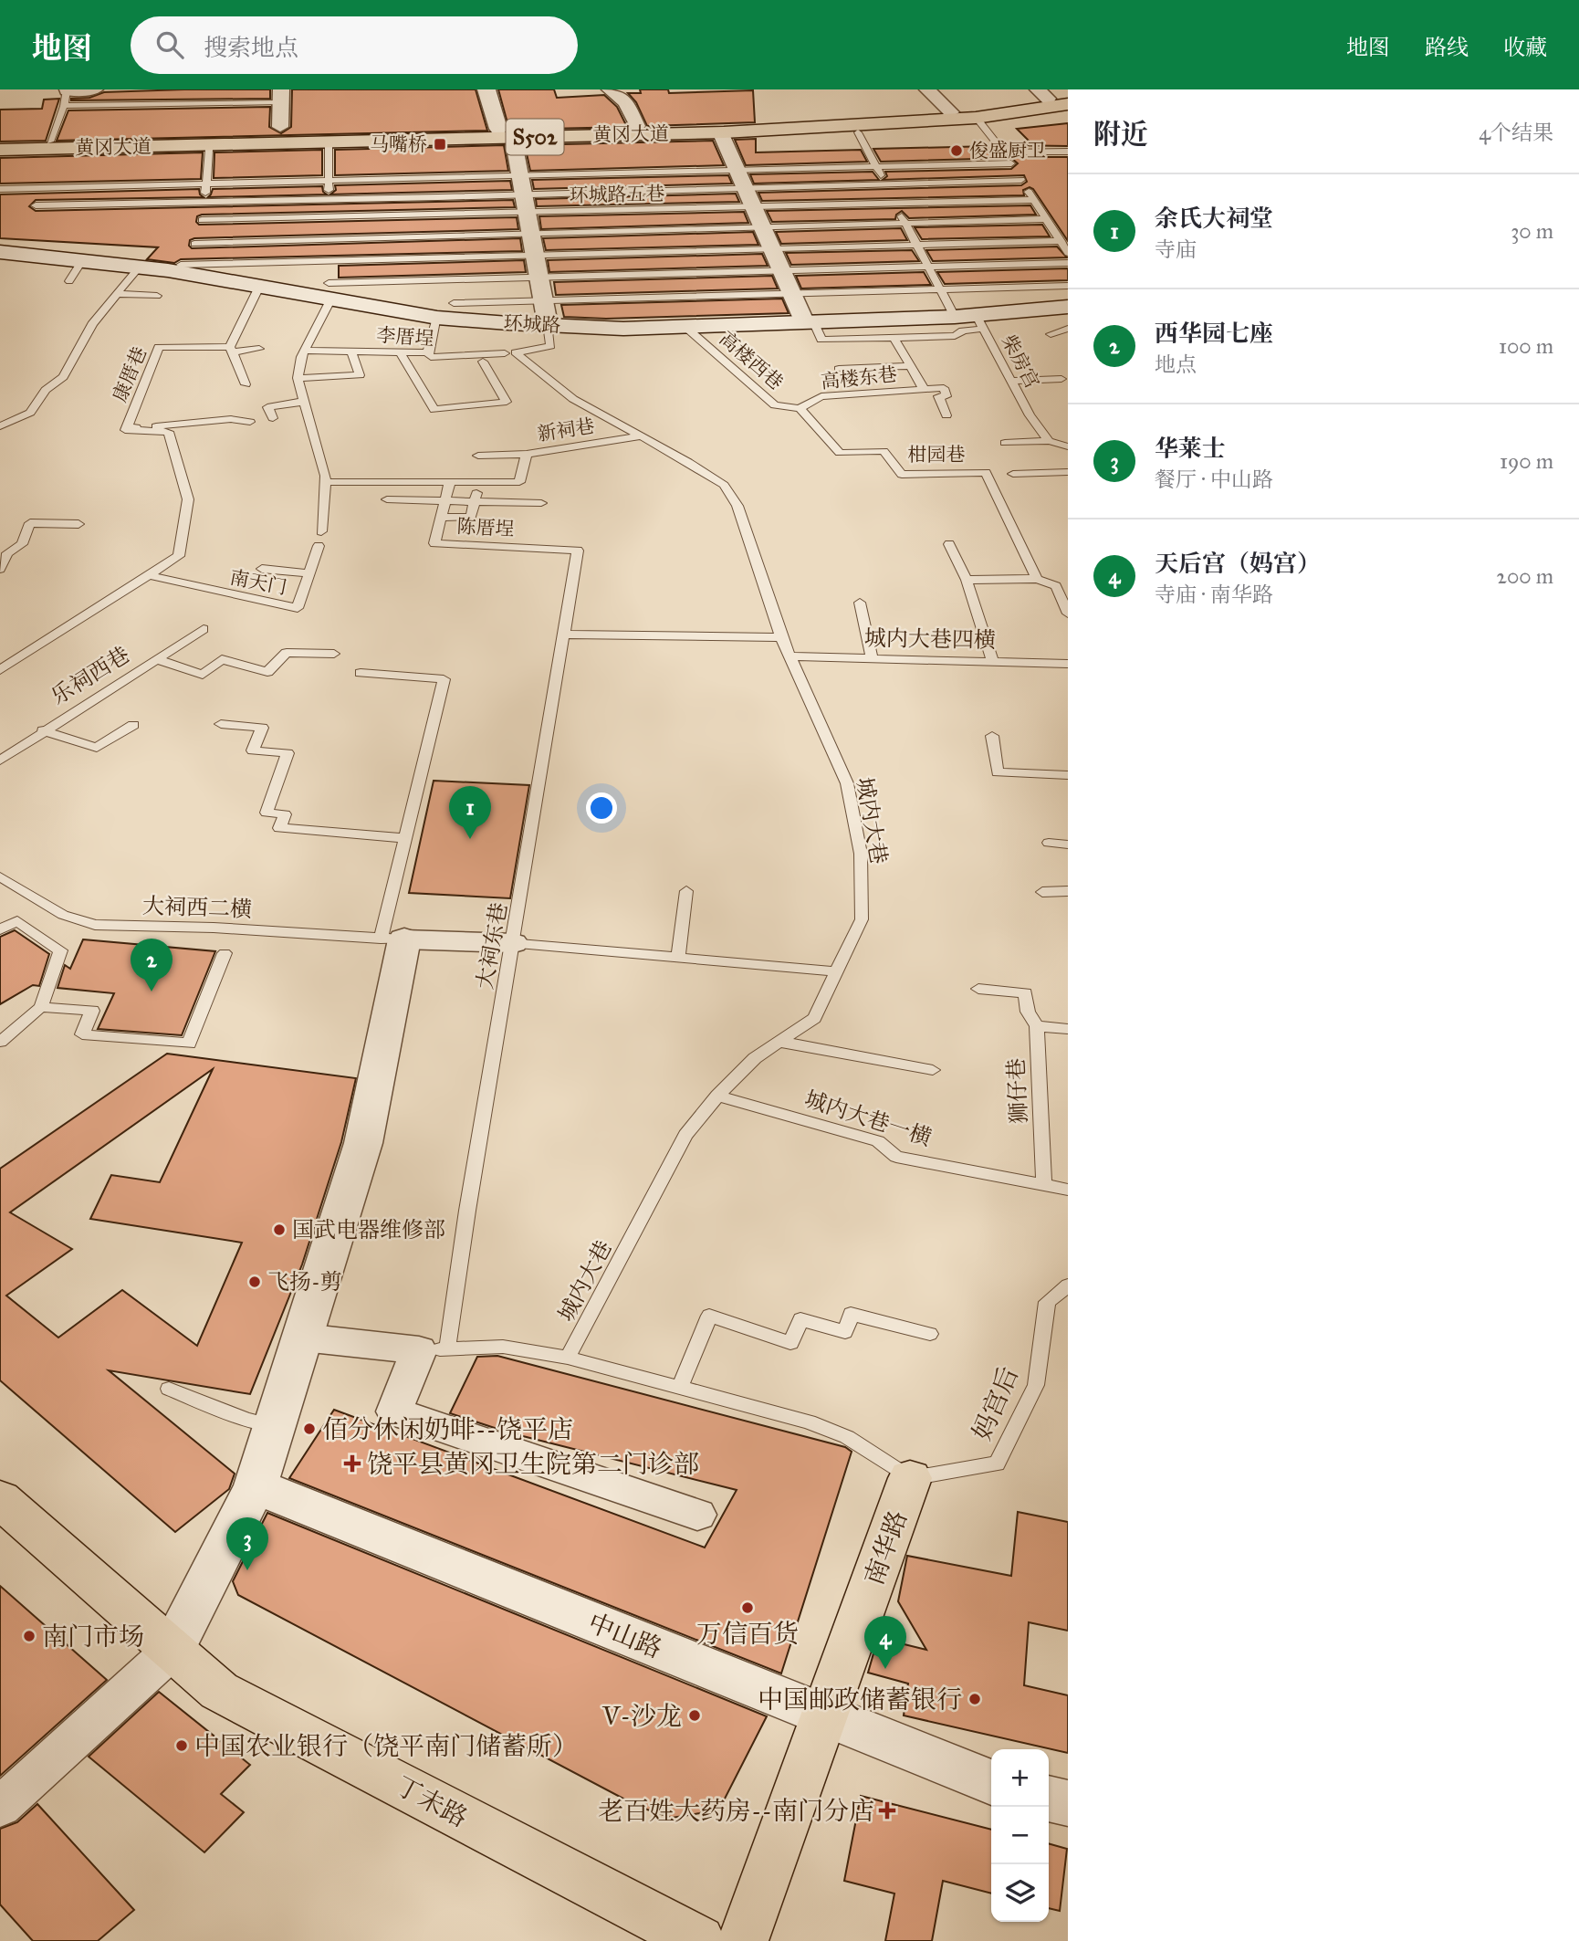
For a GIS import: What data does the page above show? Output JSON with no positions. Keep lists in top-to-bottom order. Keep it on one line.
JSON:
{"streets":{"main road":["黄冈大道","S502","南华路","丁未路"],"street":["环城路","中山路"],"lane":["环城路五巷","李厝埕","高楼西巷","柴房宫","康厝巷","高楼东巷","新祠巷","柑园巷","陈厝埕","南天门","城内大巷四横","乐祠西巷","城内大巷","大祠西二横","大祠东巷","狮仔巷","城内大巷一横","妈宫后"]},"crossings":[["环城路","高楼西巷"],["环城路","柴房宫"],["环城路","城内大巷"],["高楼西巷","高楼东巷"],["高楼西巷","柑园巷"],["柴房宫","高楼东巷"],["高楼东巷","柑园巷"],["新祠巷","陈厝埕"],["新祠巷","城内大巷"],["陈厝埕","大祠东巷"],["城内大巷四横","城内大巷"],["城内大巷","城内大巷一横"],["狮仔巷","城内大巷一横"],["妈宫后","南华路"],["南华路","中山路"]],"places":{"transit":["马嘴桥"],"other":["俊盛厨卫","国武电器维修部","飞扬-剪","佰分休闲奶啡--饶平店","万信百货","南门市场","中国邮政储蓄银行","V-沙龙","中国农业银行（饶平南门储蓄所）"],"health":["饶平县黄冈卫生院第二门诊部","老百姓大药房--南门分店"]},"page":{"header":"地图","search":"搜索地点","nav":["地图","路线","收藏"],"heading":["附近","4个结果"],"list":[{"mark":"1","name":"余氏大祠堂","note":"寺庙","value":"30 m"},{"mark":"2","name":"西华园七座","note":"地点","value":"100 m"},{"mark":"3","name":"华莱士","note":"餐厅 · 中山路","value":"190 m"},{"mark":"4","name":"天后宫（妈宫）","note":"寺庙 · 南华路","value":"200 m"}],"pins":["1","2","3","4"],"map_buttons":["+","−"]}}
